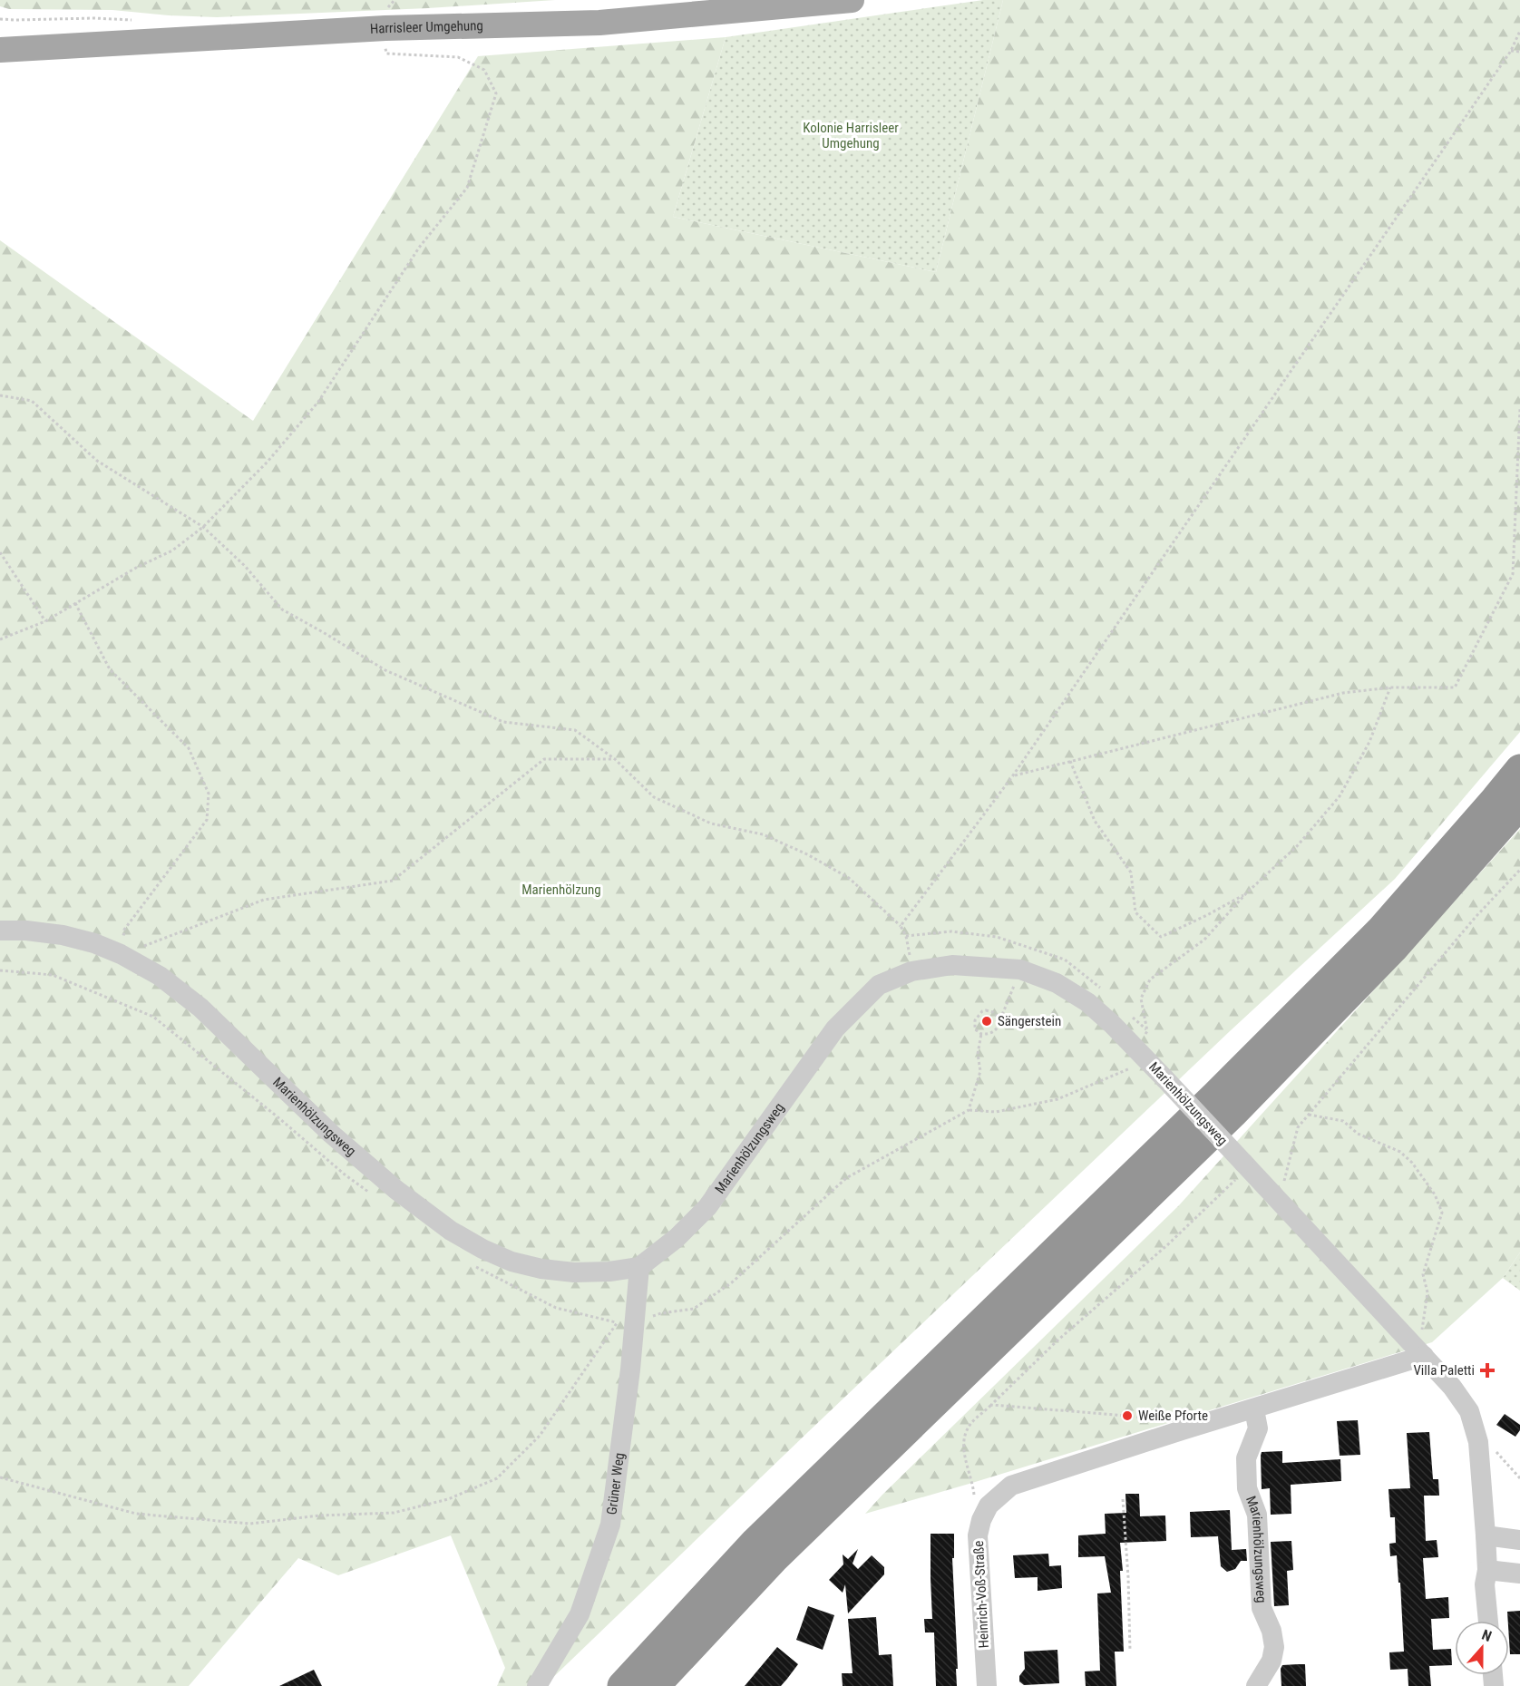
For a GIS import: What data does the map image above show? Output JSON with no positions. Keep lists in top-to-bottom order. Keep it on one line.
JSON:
{"streets":{"main road":["Harrisleer Umgehung"],"street":["Marienhölzungsweg","Grüner Weg","Heinrich-Voß-Straße"]},"crossings":[["Marienhölzungsweg","Grüner Weg"]],"parks":["Kolonie Harrisleer Umgehung","Marienhölzung"],"places":{"other":["Sängerstein","Weiße Pforte"],"health":["Villa Paletti"]},"north":"top"}
